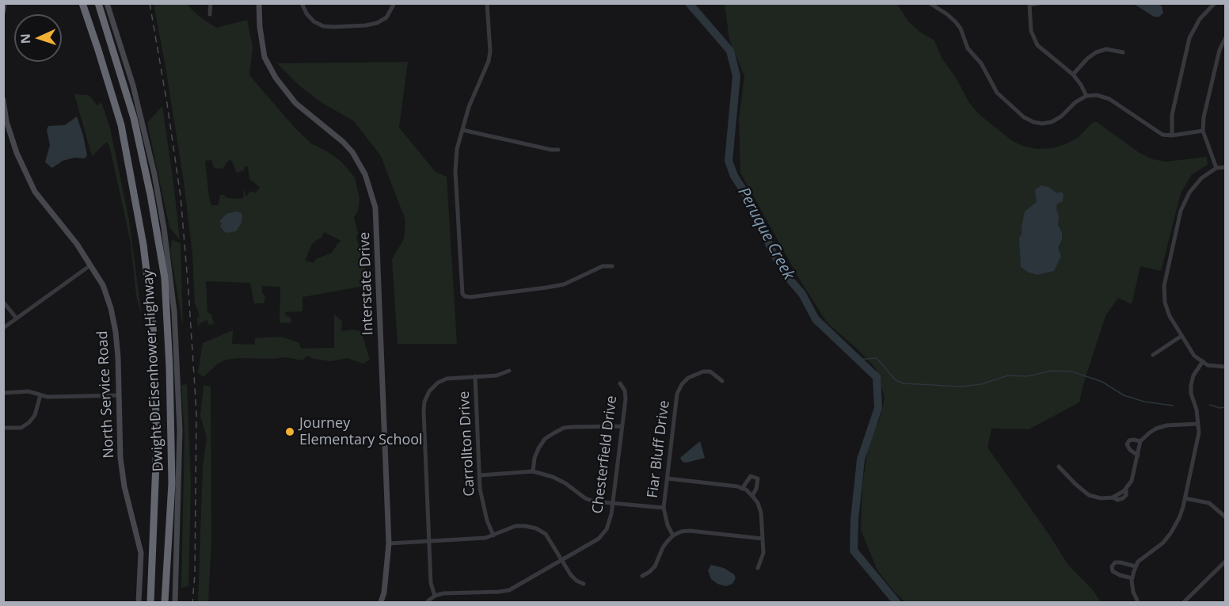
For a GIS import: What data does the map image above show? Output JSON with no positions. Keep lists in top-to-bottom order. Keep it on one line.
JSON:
{"streets":{"highway":["Dwight D Eisenhower Highway"],"street":["Interstate Drive","North Service Road","Carrollton Drive","Fiar Bluff Drive","Chesterfield Drive"]},"water":["Peruque Creek"],"places":["Journey Elementary School"],"north":"left"}
